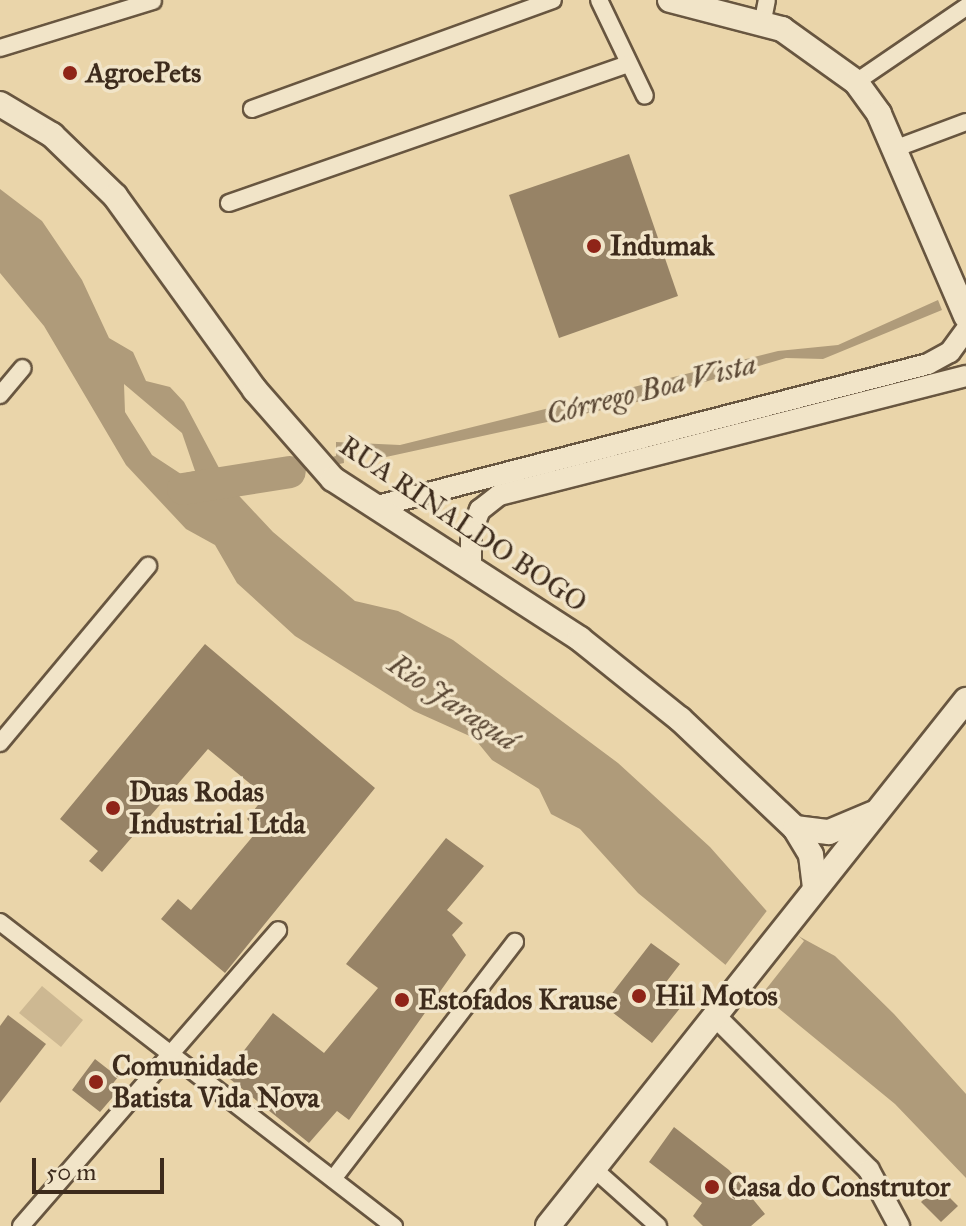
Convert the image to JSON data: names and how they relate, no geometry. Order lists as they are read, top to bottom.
{
  "streets": {
    "main road": ["RUA RINALDO BOGO"]
  },
  "water": ["Córrego Boa Vista", "Rio Jaraguá"],
  "places": [
    "AgroePets",
    "Indumak",
    "Duas Rodas Industrial Ltda",
    "Hil Motos",
    "Estofados Krause",
    "Comunidade Batista Vida Nova",
    "Casa do Construtor"
  ],
  "scale_bar": "50 m"
}
